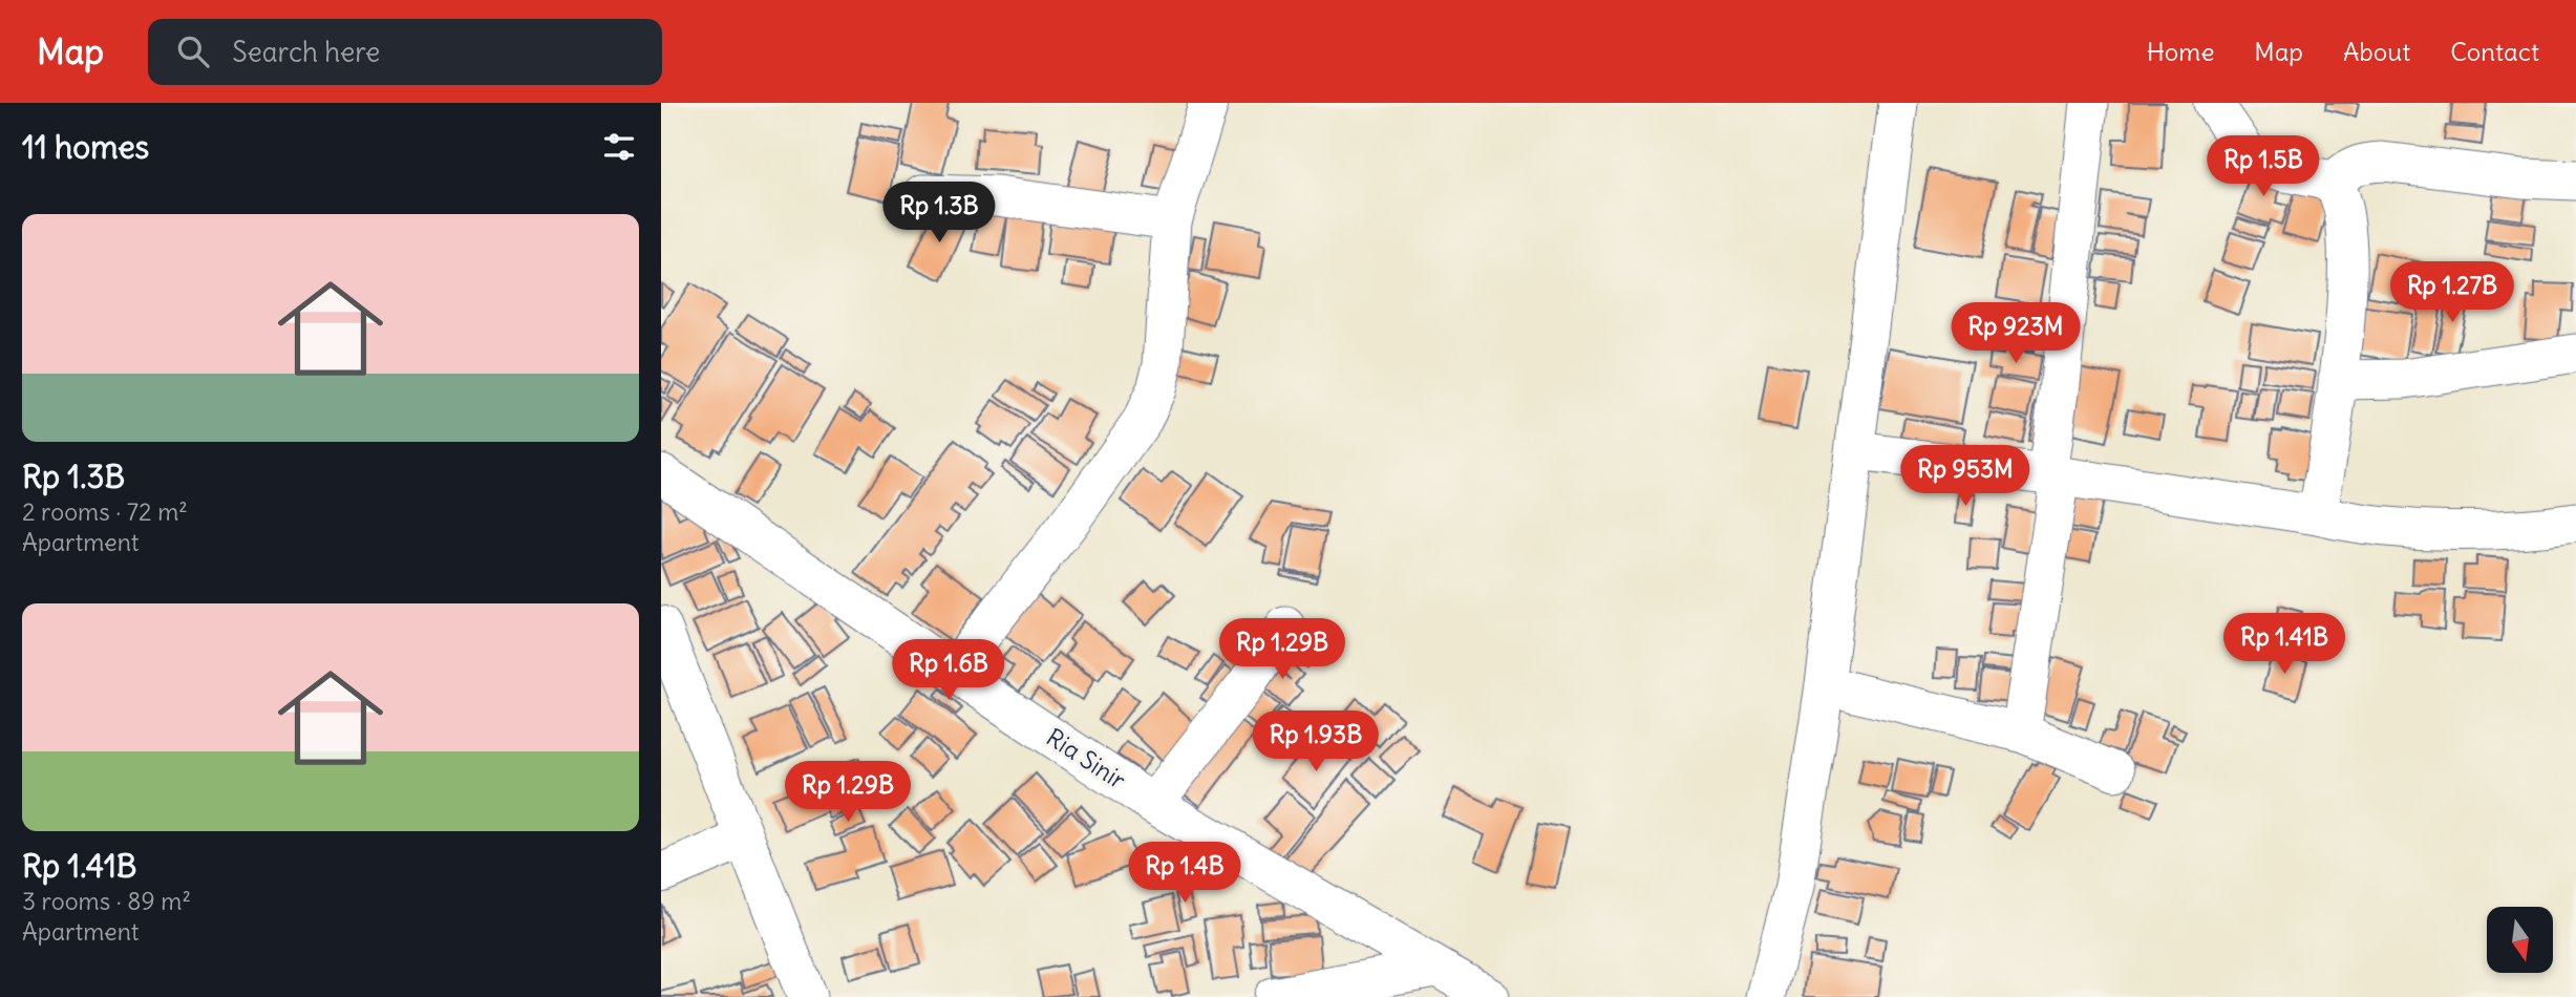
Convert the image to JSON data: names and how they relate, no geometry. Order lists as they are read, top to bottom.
{
  "streets": {
    "street": ["Ria Sinir"]
  },
  "north": "bottom",
  "page": {
    "header": "Map",
    "search": "Search here",
    "nav": [
      "Home",
      "Map",
      "About",
      "Contact"
    ],
    "heading": "11 homes",
    "price": [
      "Rp 1.5B",
      "Rp 1.3B",
      "Rp 1.27B",
      "Rp 923M",
      "Rp 953M",
      "Rp 1.41B",
      "Rp 1.29B",
      "Rp 1.6B",
      "Rp 1.93B",
      "Rp 1.29B",
      "Rp 1.4B"
    ],
    "list": [
      {
        "name": "Rp 1.3B",
        "note": "2 rooms · 72 m² · Apartment"
      },
      {
        "name": "Rp 1.41B",
        "note": "3 rooms · 89 m² · Apartment"
      }
    ]
  }
}
